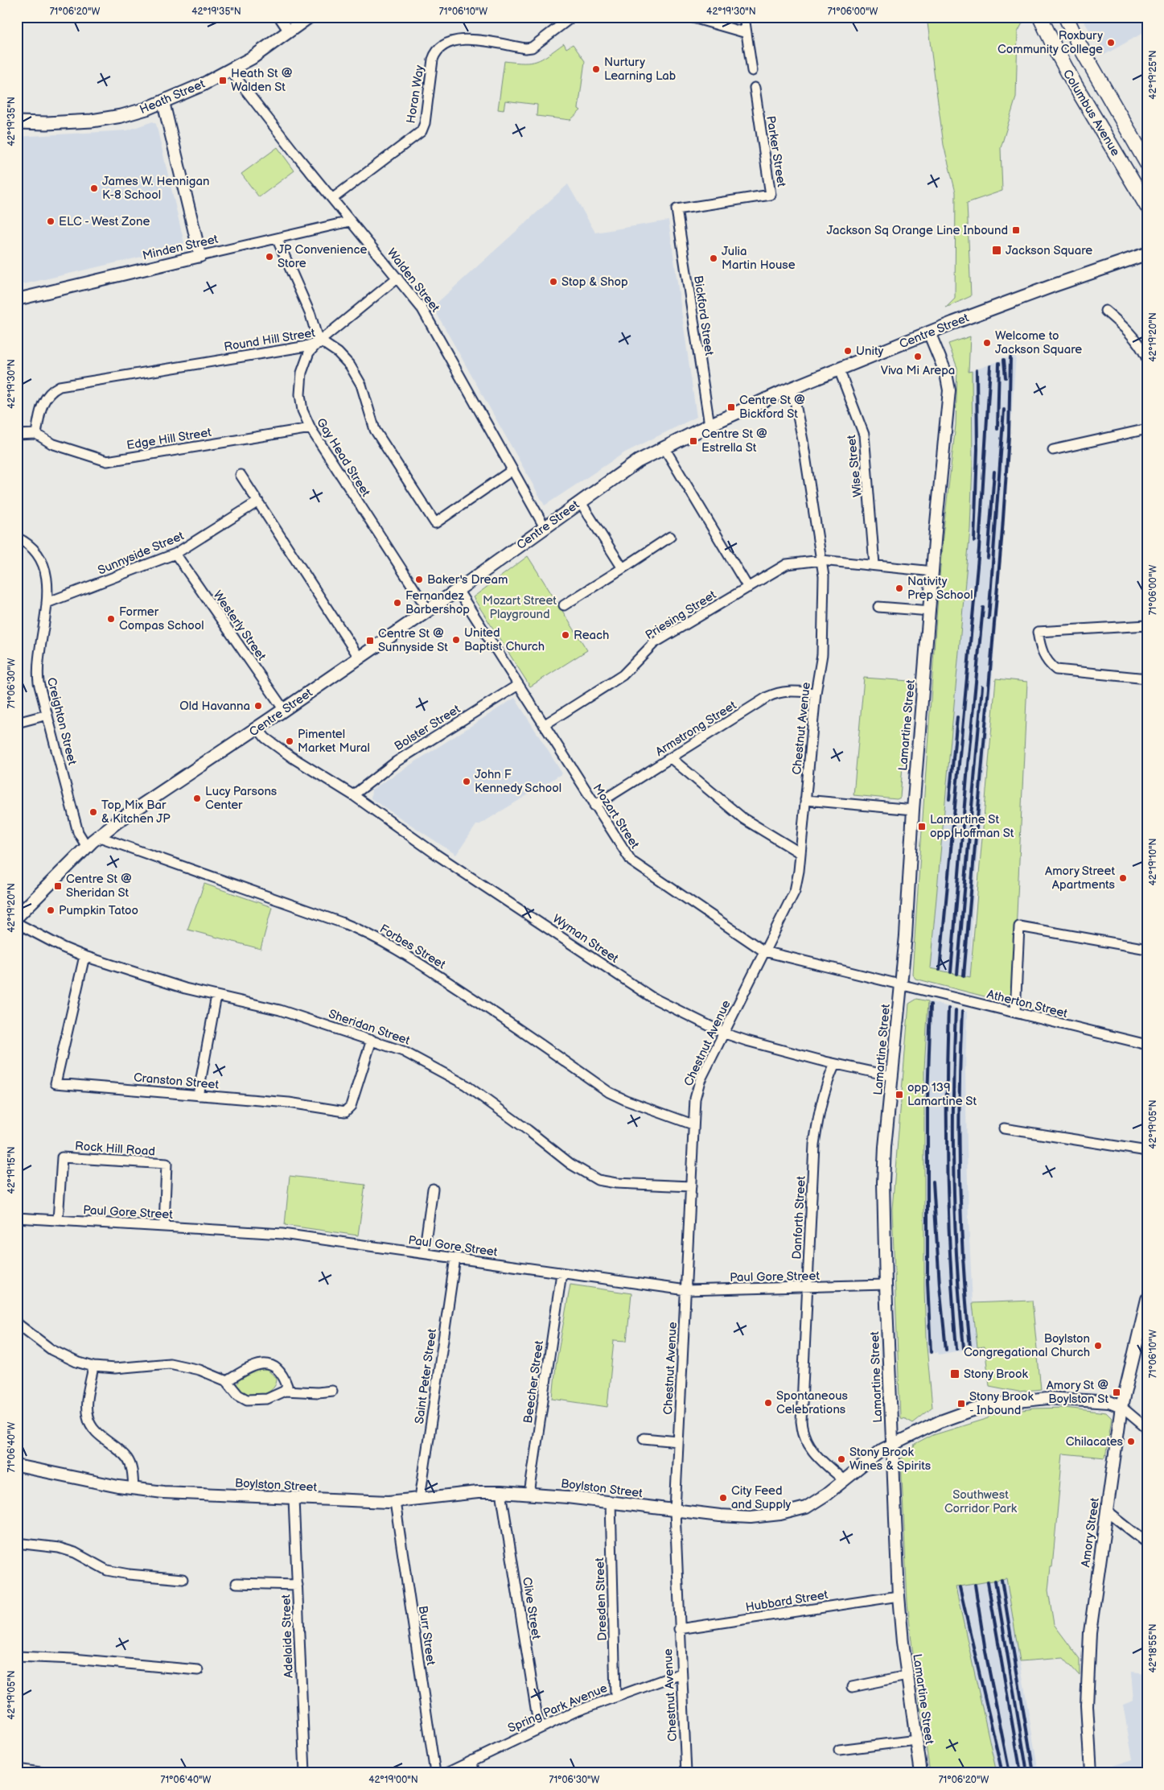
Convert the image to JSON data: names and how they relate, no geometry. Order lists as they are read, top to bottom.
{
  "streets": {
    "main road": ["Heath Street", "Columbus Avenue", "Centre Street"],
    "street": [
      "Horan Way",
      "Parker Street",
      "Minden Street",
      "Walden Street",
      "Bickford Street",
      "Round Hill Street",
      "Edge Hill Street",
      "Gay Head Street",
      "Wise Street",
      "Sunnyside Street",
      "Priesing Street",
      "Westerly Street",
      "Creighton Street",
      "Lamartine Street",
      "Bolster Street",
      "Armstrong Street",
      "Chestnut Avenue",
      "Mozart Street",
      "Wyman Street",
      "Forbes Street",
      "Atherton Street",
      "Sheridan Street",
      "Cranston Street",
      "Rock Hill Road",
      "Paul Gore Street",
      "Danforth Street",
      "Saint Peter Street",
      "Beecher Street",
      "Boylston Street",
      "Amory Street",
      "Dresden Street",
      "Hubbard Street",
      "Clive Street",
      "Burr Street",
      "Adelaide Street",
      "Spring Park Avenue"
    ]
  },
  "crossings": [
    ["Horan Way", "Walden Street"],
    ["Heath Street", "Walden Street"],
    ["Parker Street", "Bickford Street"],
    ["Minden Street", "Walden Street"],
    ["Walden Street", "Centre Street"],
    ["Walden Street", "Round Hill Street"],
    ["Bickford Street", "Centre Street"],
    ["Centre Street", "Gay Head Street"],
    ["Centre Street", "Wise Street"],
    ["Centre Street", "Westerly Street"],
    ["Centre Street", "Creighton Street"],
    ["Centre Street", "Lamartine Street"],
    ["Centre Street", "Chestnut Avenue"],
    ["Centre Street", "Mozart Street"],
    ["Centre Street", "Wyman Street"],
    ["Centre Street", "Forbes Street"],
    ["Round Hill Street", "Edge Hill Street"],
    ["Round Hill Street", "Gay Head Street"],
    ["Edge Hill Street", "Gay Head Street"],
    ["Wise Street", "Priesing Street"],
    ["Sunnyside Street", "Westerly Street"],
    ["Sunnyside Street", "Creighton Street"],
    ["Priesing Street", "Lamartine Street"],
    ["Priesing Street", "Chestnut Avenue"],
    ["Priesing Street", "Mozart Street"],
    ["Lamartine Street", "Mozart Street"],
    ["Lamartine Street", "Wyman Street"],
    ["Lamartine Street", "Atherton Street"],
    ["Lamartine Street", "Paul Gore Street"],
    ["Lamartine Street", "Boylston Street"],
    ["Lamartine Street", "Hubbard Street"],
    ["Bolster Street", "Mozart Street"],
    ["Bolster Street", "Wyman Street"],
    ["Armstrong Street", "Chestnut Avenue"],
    ["Armstrong Street", "Mozart Street"],
    ["Chestnut Avenue", "Mozart Street"],
    ["Chestnut Avenue", "Wyman Street"],
    ["Chestnut Avenue", "Forbes Street"],
    ["Chestnut Avenue", "Sheridan Street"],
    ["Chestnut Avenue", "Paul Gore Street"],
    ["Chestnut Avenue", "Boylston Street"],
    ["Chestnut Avenue", "Hubbard Street"],
    ["Chestnut Avenue", "Spring Park Avenue"],
    ["Mozart Street", "Atherton Street"],
    ["Wyman Street", "Danforth Street"],
    ["Sheridan Street", "Cranston Street"],
    ["Rock Hill Road", "Paul Gore Street"],
    ["Paul Gore Street", "Danforth Street"],
    ["Paul Gore Street", "Saint Peter Street"],
    ["Paul Gore Street", "Beecher Street"],
    ["Danforth Street", "Boylston Street"],
    ["Saint Peter Street", "Boylston Street"],
    ["Beecher Street", "Boylston Street"],
    ["Boylston Street", "Amory Street"],
    ["Boylston Street", "Dresden Street"],
    ["Boylston Street", "Clive Street"],
    ["Boylston Street", "Burr Street"],
    ["Boylston Street", "Adelaide Street"],
    ["Dresden Street", "Spring Park Avenue"],
    ["Clive Street", "Spring Park Avenue"]
  ],
  "parks": ["Mozart Street Playground", "Southwest Corridor Park"],
  "places": {
    "other": [
      "Roxbury Community College",
      "Nurtury Learning Lab",
      "James W. Hennigan K-8 School",
      "ELC - West Zone",
      "JP Convenience Store",
      "Julia Martin House",
      "Stop & Shop",
      "Welcome to Jackson Square",
      "Unity",
      "Viva Mi Arepa",
      "Baker's Dream",
      "Nativity Prep School",
      "Fernandez Barbershop",
      "Former Compas School",
      "Reach",
      "United Baptist Church",
      "Old Havanna",
      "Pimentel Market Mural",
      "John F Kennedy School",
      "Lucy Parsons Center",
      "Top Mix Bar & Kitchen JP",
      "Amory Street Apartments",
      "Pumpkin Tatoo",
      "Boylston Congregational Church",
      "Spontaneous Celebrations",
      "Chilacates",
      "Stony Brook Wines & Spirits",
      "City Feed and Supply"
    ],
    "transit": [
      "Heath St @ Walden St",
      "Jackson Sq Orange Line Inbound",
      "Jackson Square",
      "Centre St @ Bickford St",
      "Centre St @ Estrella St",
      "Centre St @ Sunnyside St",
      "Lamartine St opp Hoffman St",
      "Centre St @ Sheridan St",
      "opp 139 Lamartine St",
      "Stony Brook",
      "Amory St @ Boylston St",
      "Stony Brook - Inbound"
    ]
  },
  "coordinates": [
    "71°06'20\"W",
    "42°19'35\"N",
    "71°06'10\"W",
    "42°19'30\"N",
    "71°06'00\"W",
    "42°19'25\"N",
    "42°19'20\"N",
    "71°06'30\"W",
    "42°19'10\"N",
    "42°19'05\"N",
    "42°19'15\"N",
    "71°06'40\"W",
    "42°18'55\"N",
    "42°19'00\"N"
  ]
}
